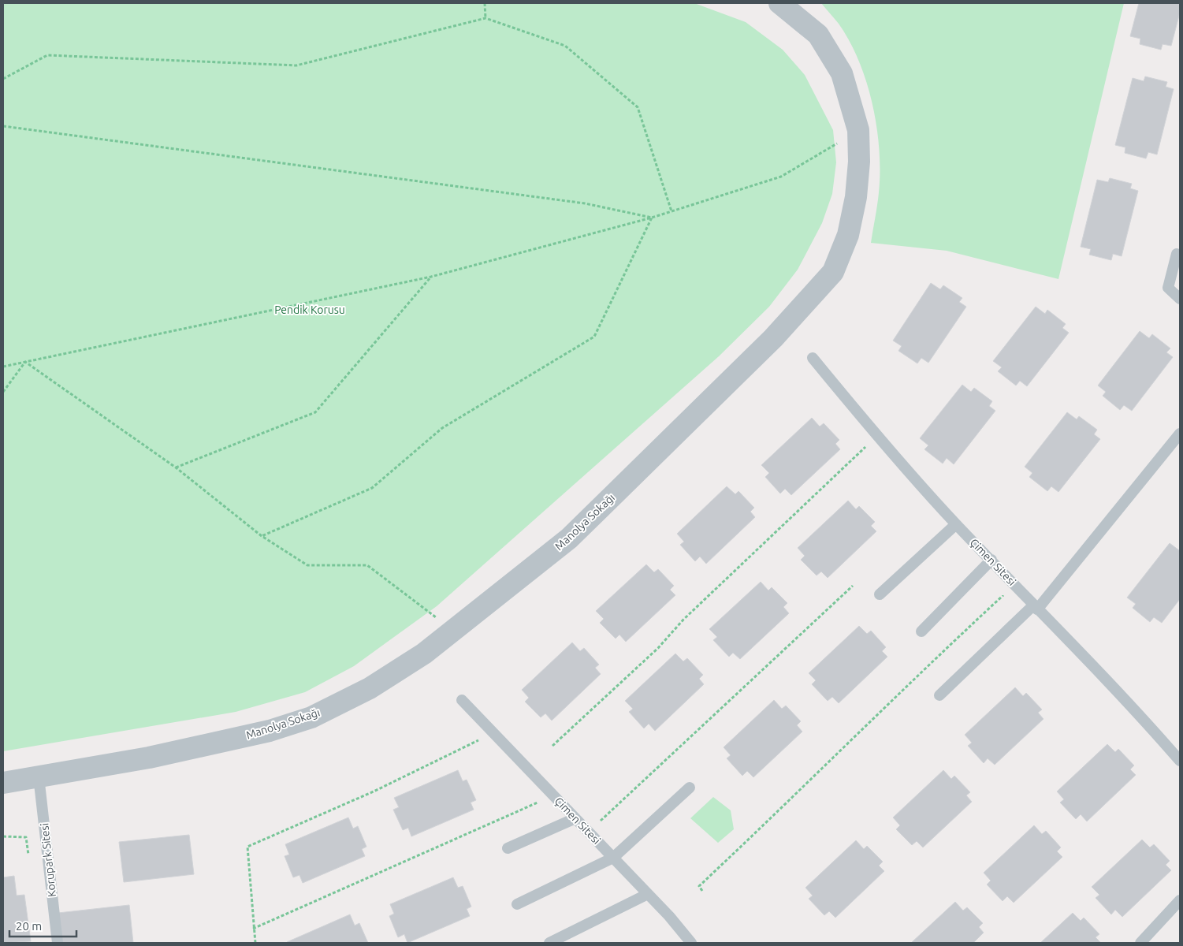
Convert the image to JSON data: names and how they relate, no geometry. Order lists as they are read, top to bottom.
{
  "streets": {
    "street": ["Manolya Sokağı"],
    "lane": ["Çimen Sitesi", "Korupark Sitesi"]
  },
  "crossings": [
    ["Manolya Sokağı", "Korupark Sitesi"]
  ],
  "parks": ["Pendik Korusu"],
  "scale_bar": "20 m"
}
